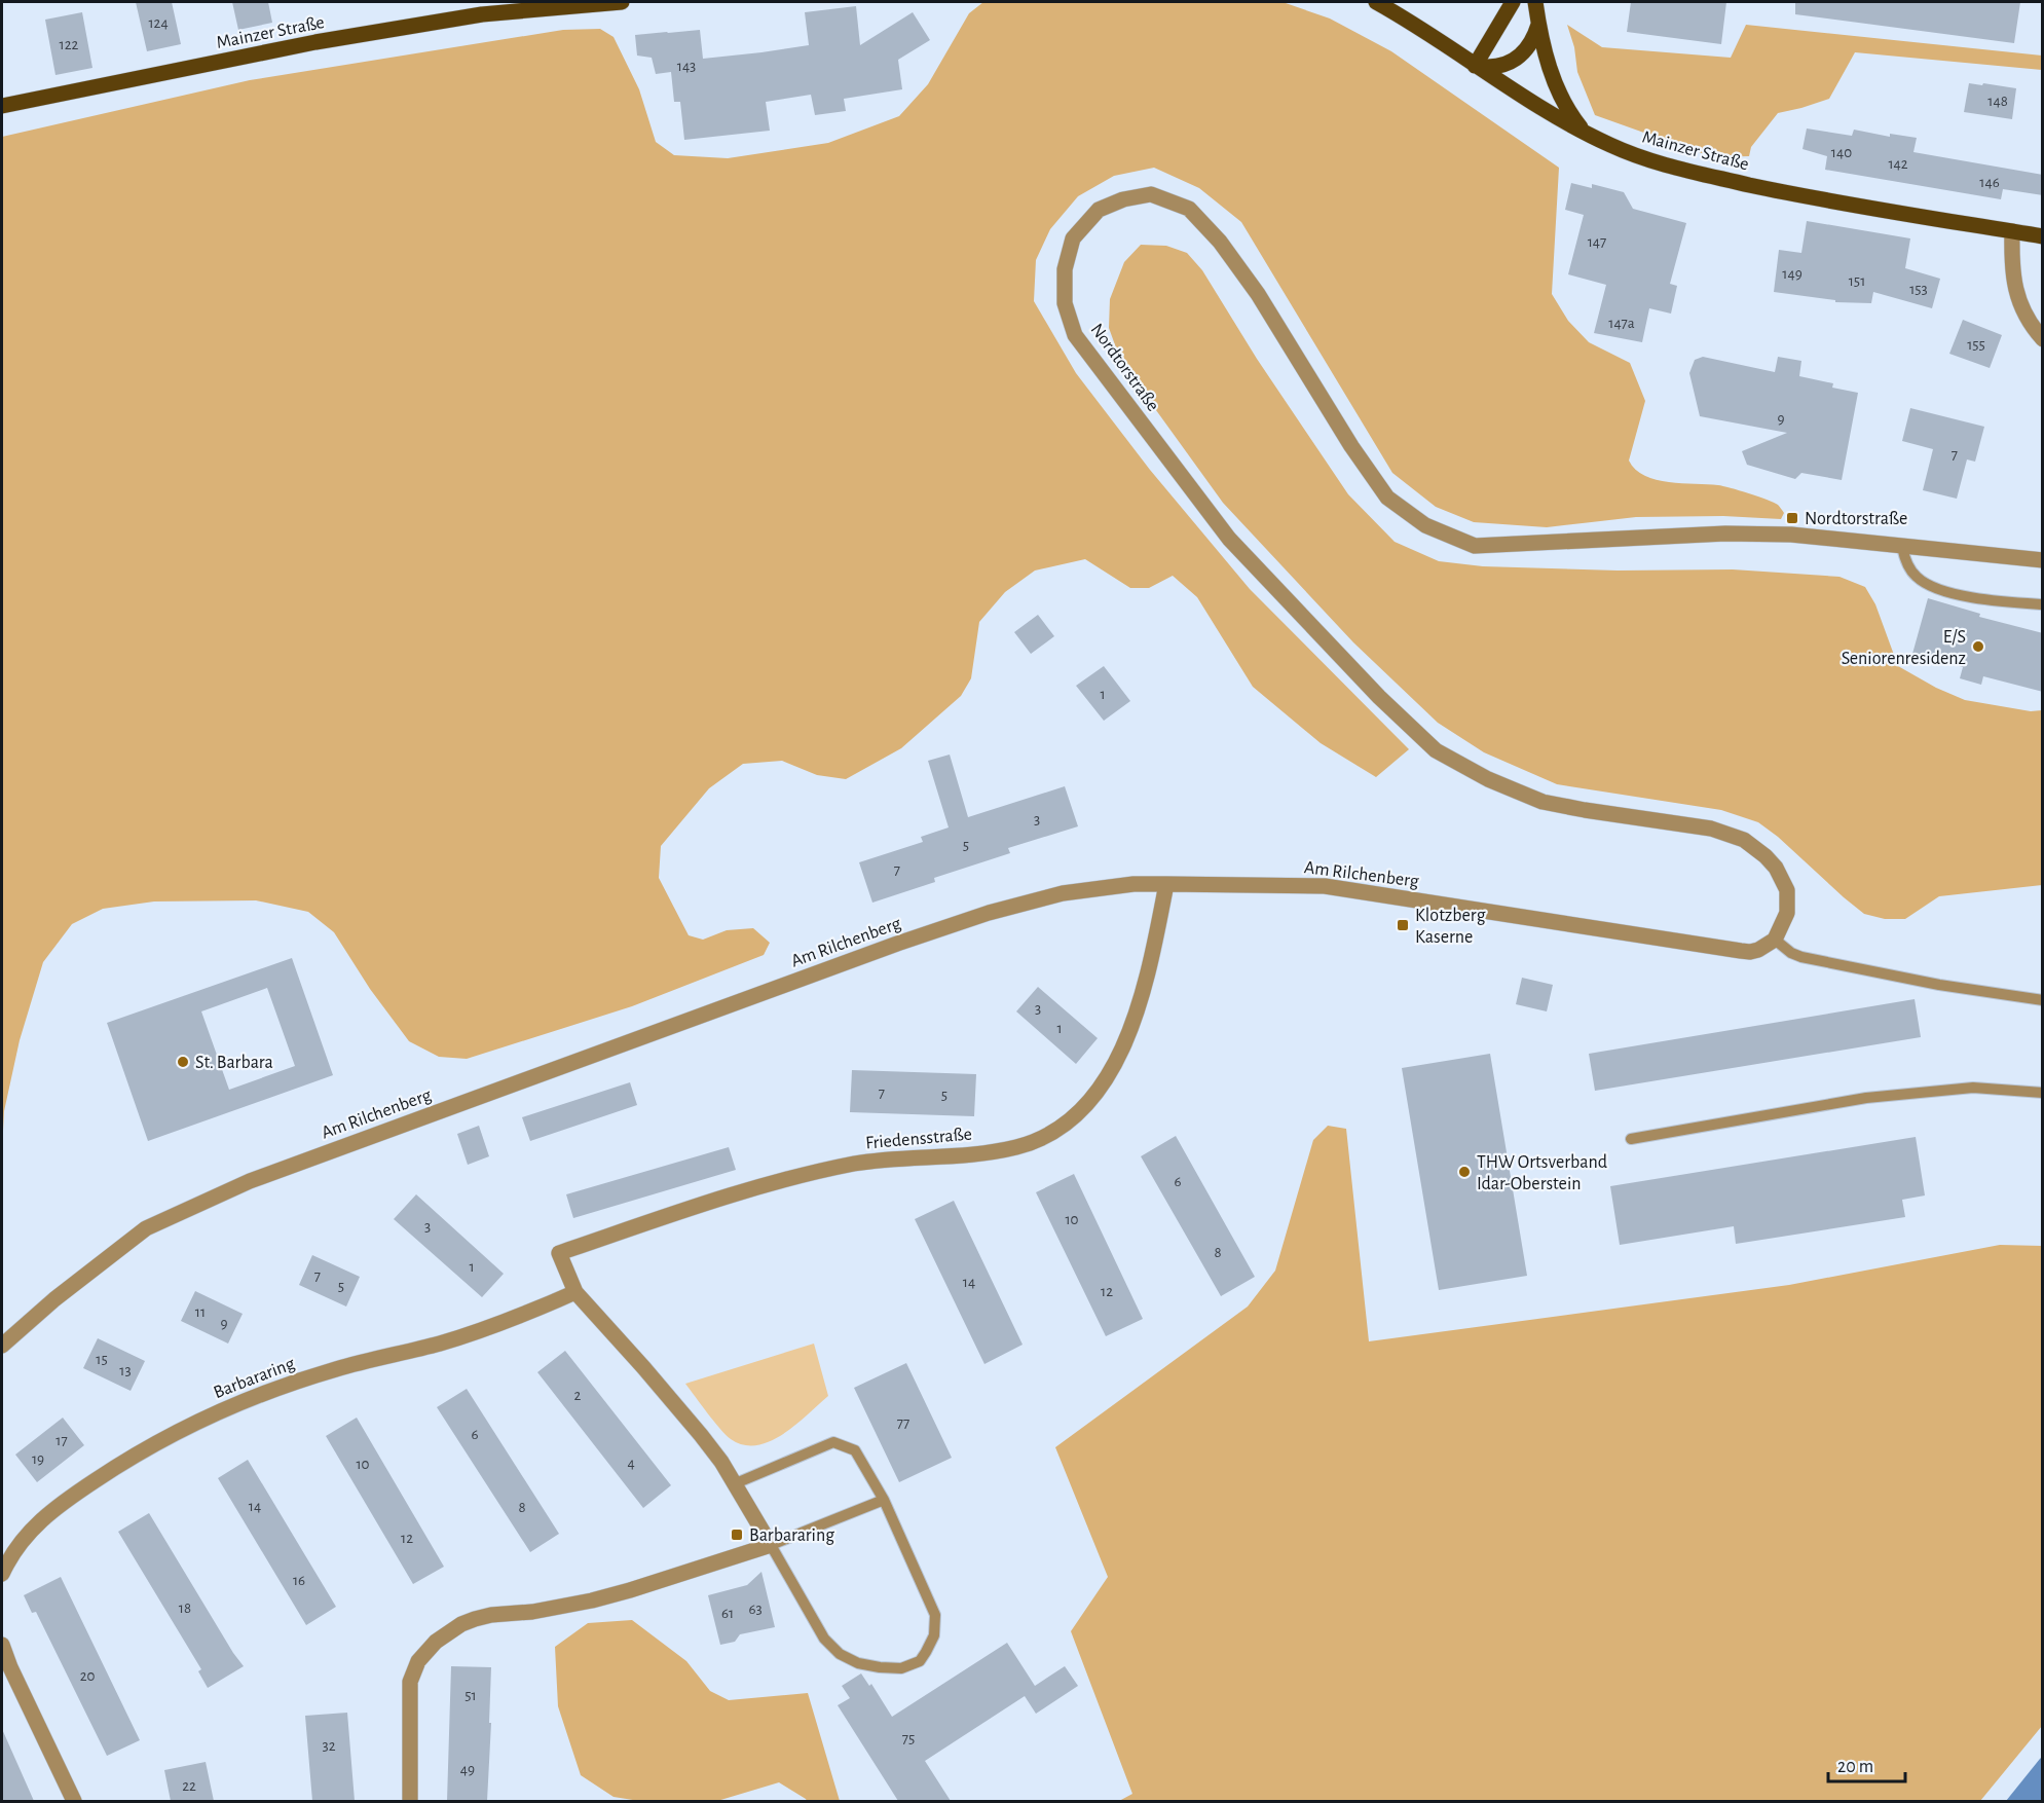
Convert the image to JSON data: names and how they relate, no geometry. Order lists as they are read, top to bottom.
{
  "streets": {
    "main road": ["Mainzer Straße"],
    "street": [
      "Nordtorstraße",
      "Am Rilchenberg",
      "Friedensstraße",
      "Barbararing"
    ]
  },
  "crossings": [
    ["Nordtorstraße", "Am Rilchenberg"],
    ["Am Rilchenberg", "Friedensstraße"],
    ["Friedensstraße", "Barbararing"]
  ],
  "places": {
    "transit": ["Nordtorstraße", "Klotzberg Kaserne", "Barbararing"],
    "other": ["E/S Seniorenresidenz", "St. Barbara", "THW Ortsverband Idar-Oberstein"]
  },
  "house_numbers": [
    "124",
    "122",
    "143",
    "148",
    "140",
    "142",
    "146",
    "147",
    "149",
    "151",
    "153",
    "147a",
    "155",
    "9",
    "7",
    "1",
    "3",
    "5",
    "7",
    "3",
    "1",
    "7",
    "5",
    "6",
    "10",
    "3",
    "8",
    "1",
    "7",
    "14",
    "5",
    "12",
    "11",
    "9",
    "15",
    "13",
    "2",
    "77",
    "6",
    "17",
    "19",
    "4",
    "10",
    "14",
    "8",
    "12",
    "16",
    "18",
    "63",
    "61",
    "20",
    "51",
    "75",
    "32",
    "49",
    "22"
  ],
  "scale_bar": "20 m"
}
